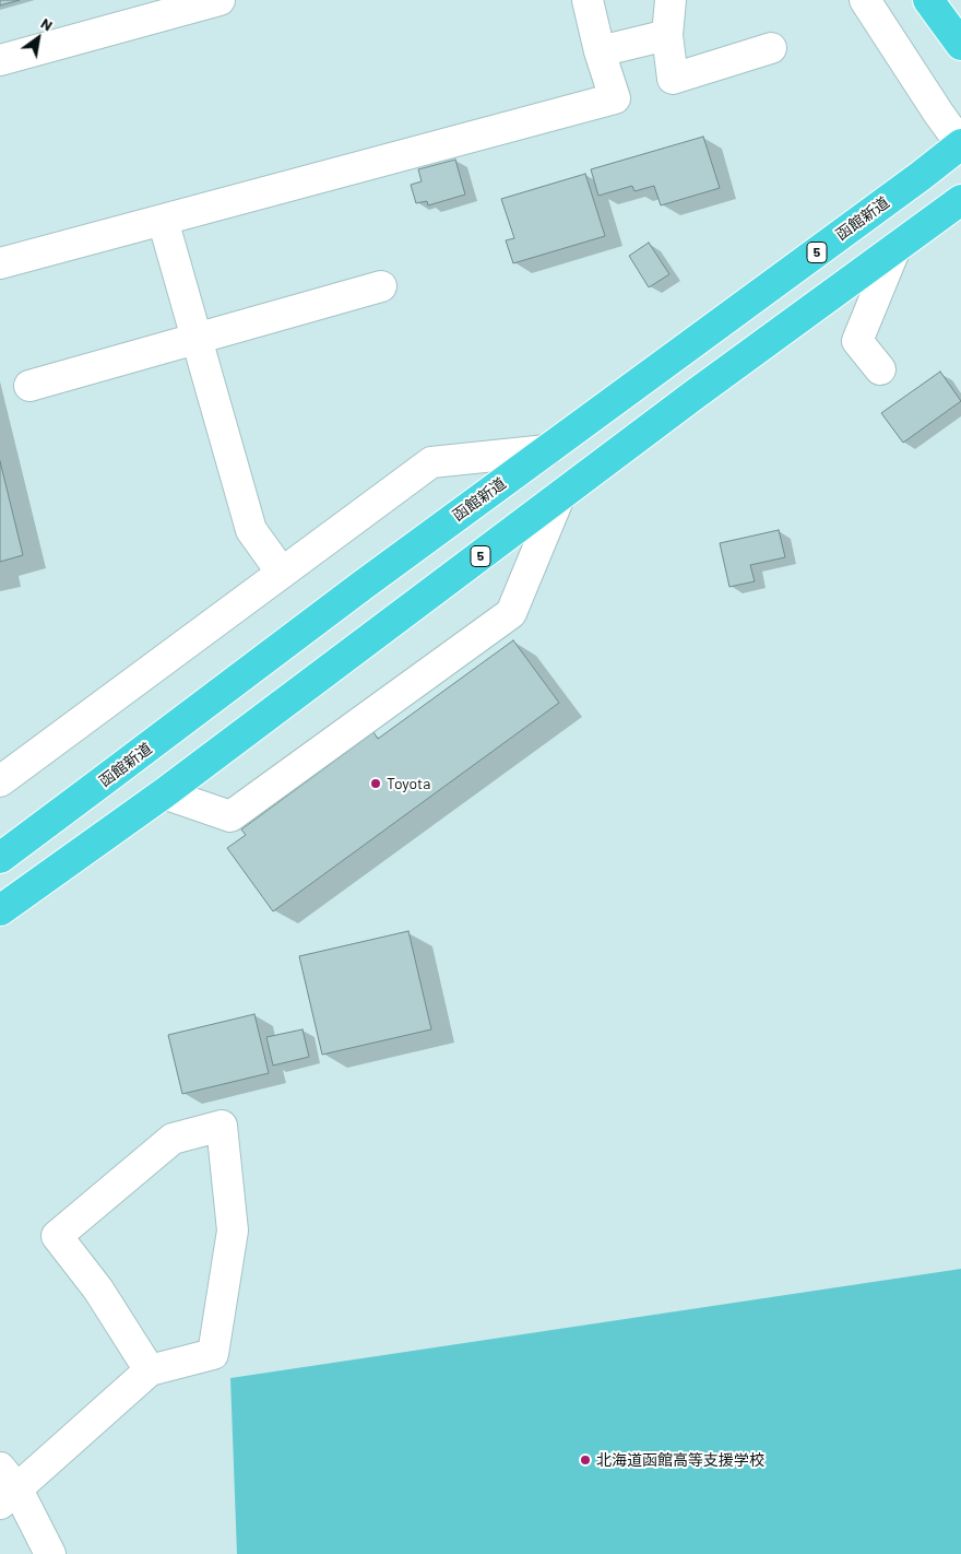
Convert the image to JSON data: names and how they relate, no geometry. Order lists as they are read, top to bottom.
{
  "streets": {
    "highway": ["函館新道", "5"]
  },
  "places": ["Toyota", "北海道函館高等支援学校"],
  "north": "top right"
}
